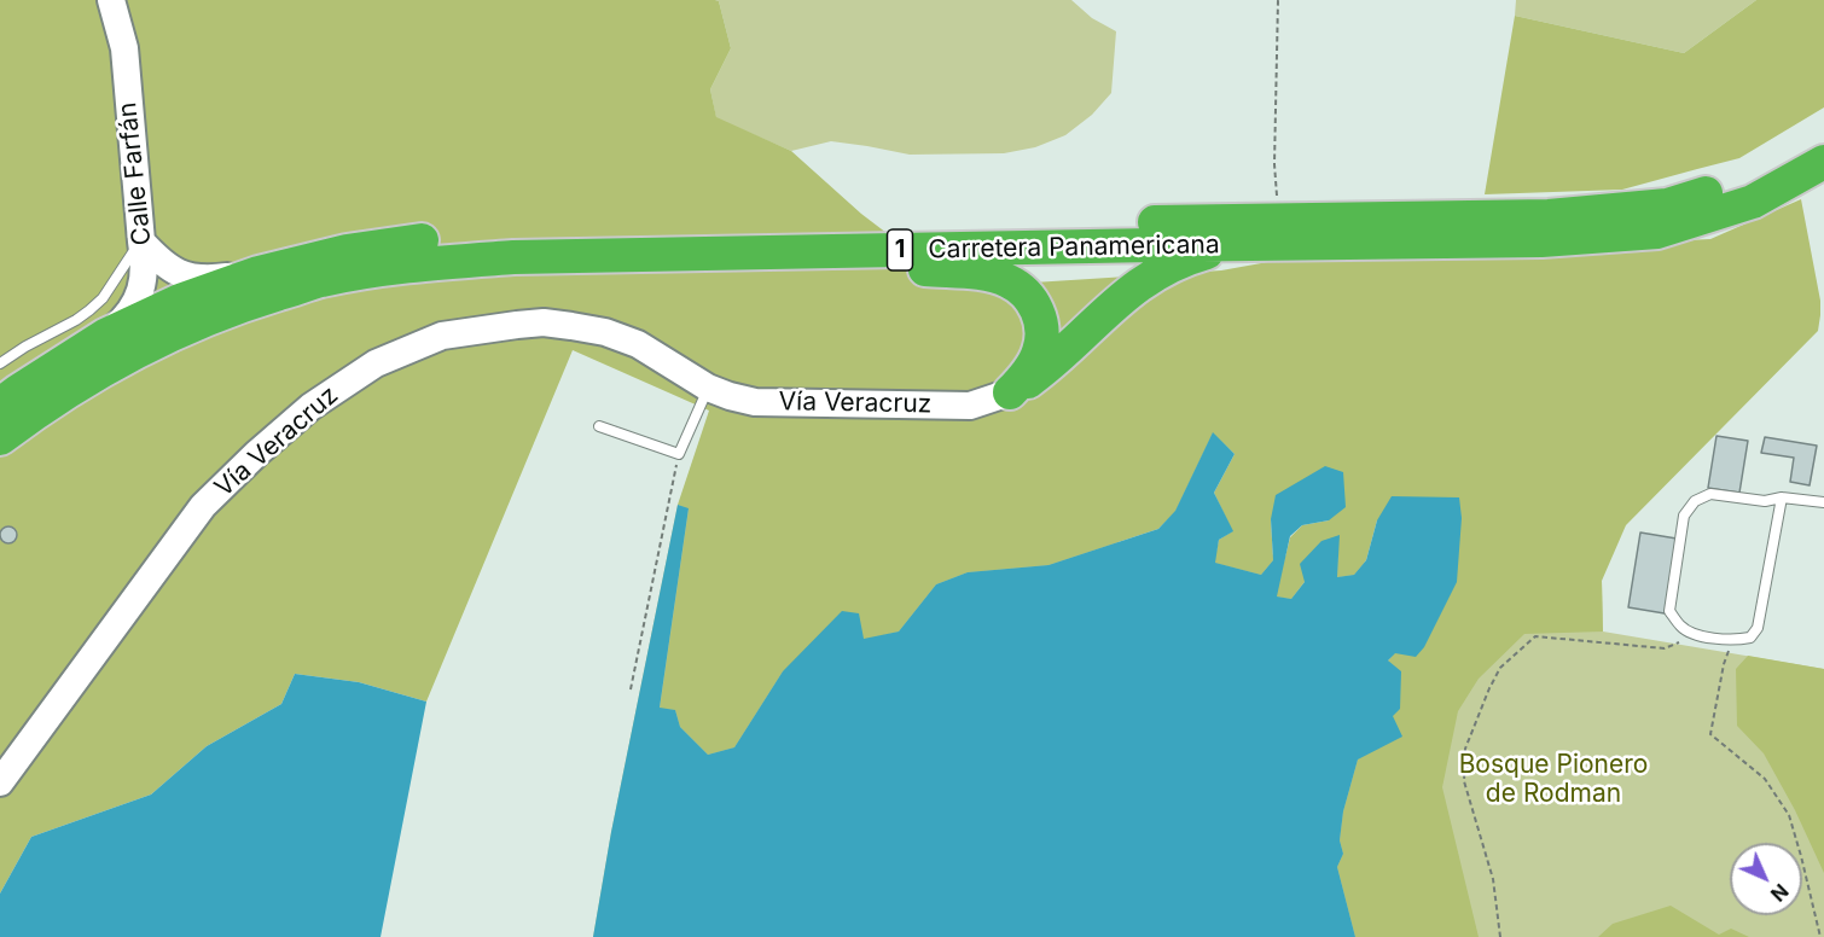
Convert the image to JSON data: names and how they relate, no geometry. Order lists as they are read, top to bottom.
{
  "streets": {
    "highway": ["Carretera Panamericana", "1"],
    "street": ["Calle Farfán", "Vía Veracruz"]
  },
  "crossings": [
    ["Calle Farfán", "Carretera Panamericana"]
  ],
  "parks": ["Bosque Pionero de Rodman"],
  "north": "bottom right"
}
